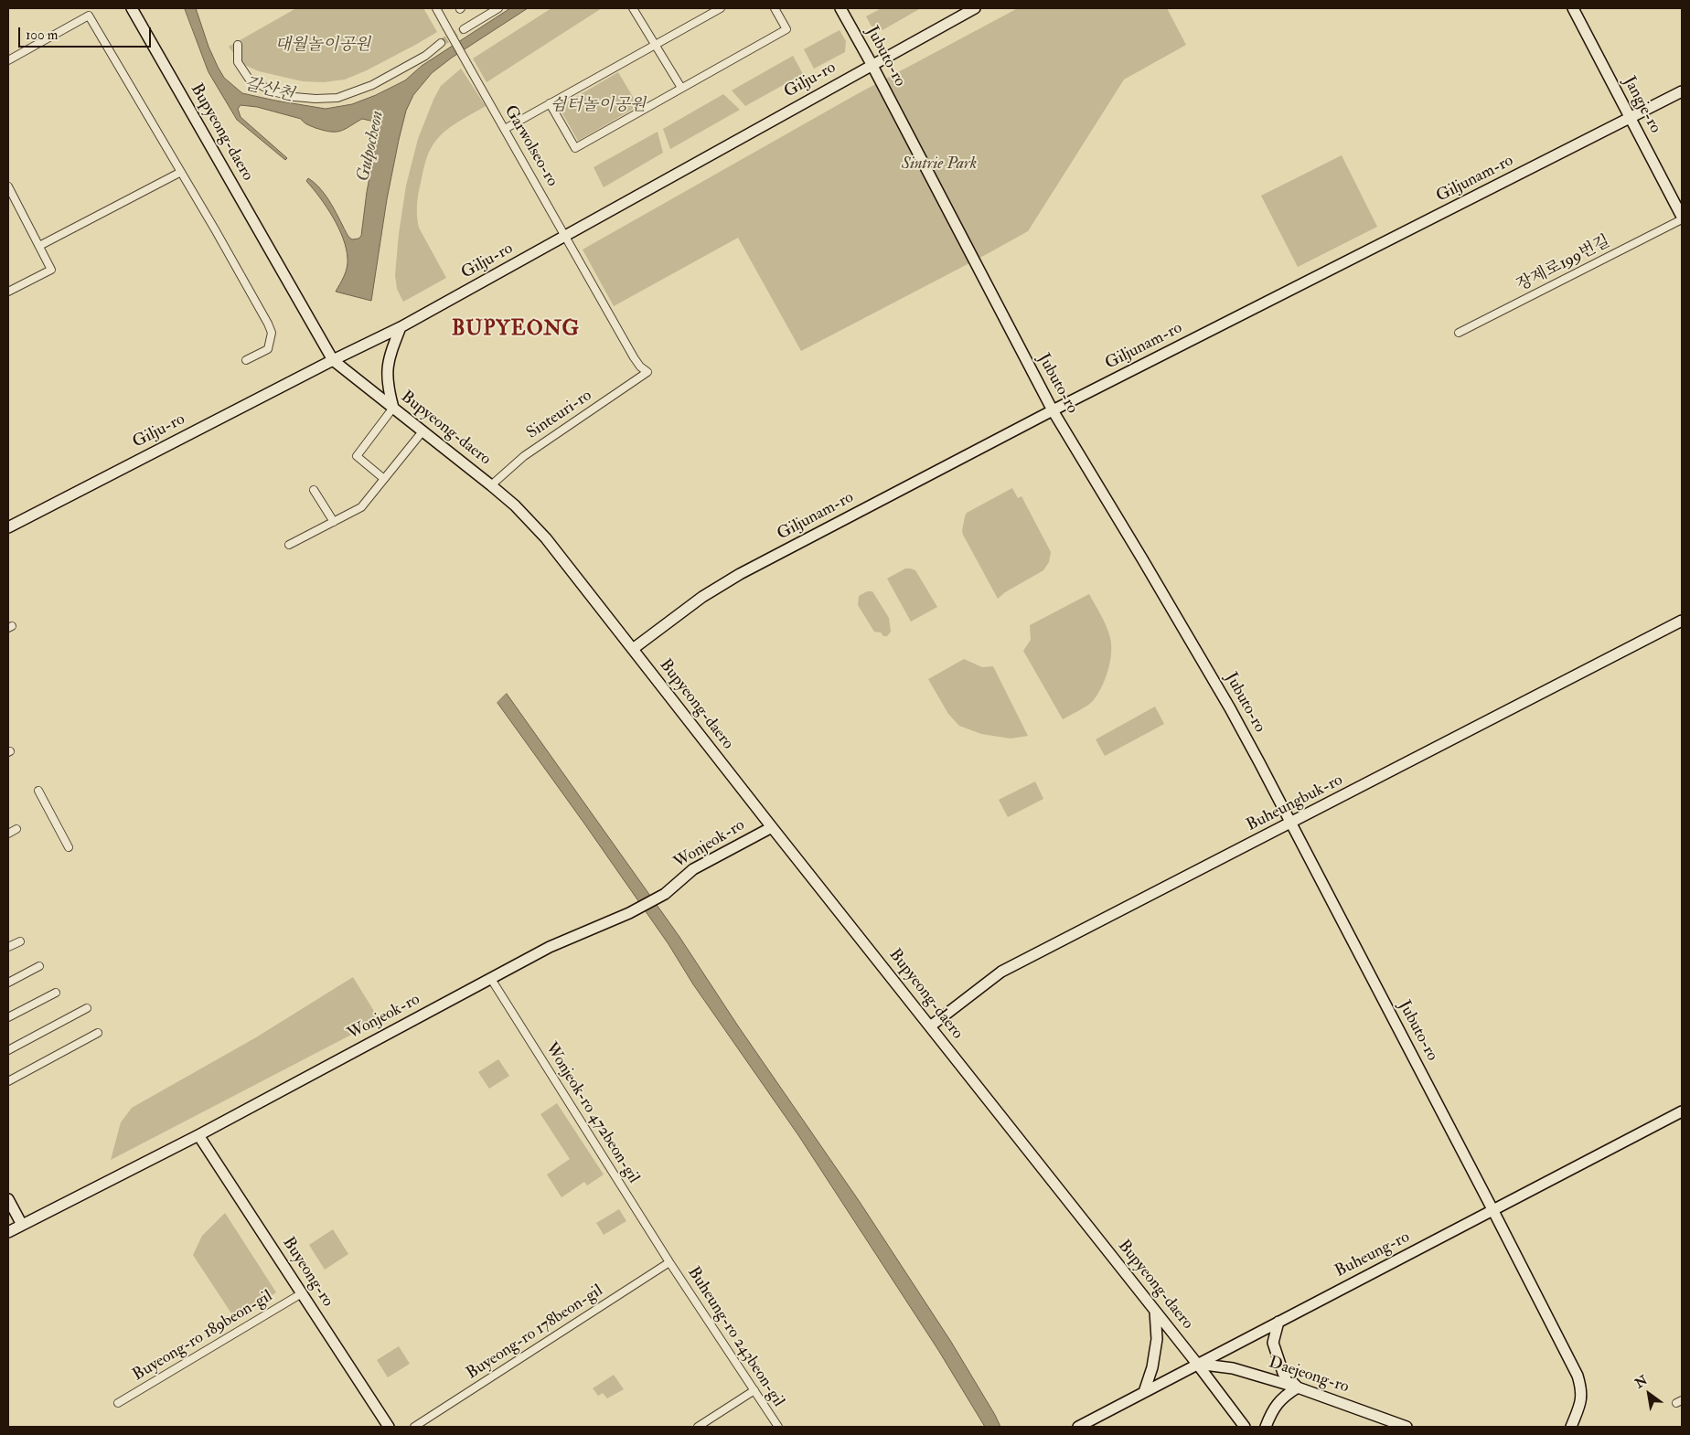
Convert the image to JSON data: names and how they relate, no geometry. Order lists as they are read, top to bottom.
{
  "streets": {
    "main road": [
      "Jubuto-ro",
      "Gilju-ro",
      "Jangje-ro",
      "Bupyeong-daero",
      "Giljunam-ro",
      "Buheungbuk-ro",
      "Wonjeok-ro",
      "Buheung-ro",
      "Buyeong-ro",
      "Daejeong-ro"
    ],
    "street": [
      "Garwolseo-ro",
      "장제로199번길",
      "Sinteuri-ro",
      "Wonjeok-ro 472beon-gil",
      "Buyeong-ro 178beon-gil",
      "Buyeong-ro 189beon-gil",
      "Buheung-ro 243beon-gil"
    ]
  },
  "crossings": [
    ["Jubuto-ro", "Gilju-ro"],
    ["Jubuto-ro", "Giljunam-ro"],
    ["Jubuto-ro", "Buheungbuk-ro"],
    ["Jubuto-ro", "Buheung-ro"],
    ["Gilju-ro", "Bupyeong-daero"],
    ["Gilju-ro", "Garwolseo-ro"],
    ["Jangje-ro", "Giljunam-ro"],
    ["Jangje-ro", "장제로199번길"],
    ["Bupyeong-daero", "Giljunam-ro"],
    ["Bupyeong-daero", "Sinteuri-ro"],
    ["Bupyeong-daero", "Buheungbuk-ro"],
    ["Bupyeong-daero", "Wonjeok-ro"],
    ["Bupyeong-daero", "Buheung-ro"],
    ["Bupyeong-daero", "Daejeong-ro"],
    ["Garwolseo-ro", "Sinteuri-ro"],
    ["Wonjeok-ro", "Wonjeok-ro 472beon-gil"],
    ["Wonjeok-ro", "Buyeong-ro"],
    ["Wonjeok-ro 472beon-gil", "Buyeong-ro 178beon-gil"],
    ["Wonjeok-ro 472beon-gil", "Buheung-ro 243beon-gil"],
    ["Buheung-ro", "Daejeong-ro"],
    ["Buyeong-ro", "Buyeong-ro 189beon-gil"],
    ["Buyeong-ro 178beon-gil", "Buheung-ro 243beon-gil"]
  ],
  "districts": ["BUPYEONG"],
  "water": ["갈산천", "Gulpocheon"],
  "parks": ["대월놀이공원", "쉼터놀이공원", "Sintrie Park"],
  "scale_bar": "100 m",
  "north": "top left"
}
